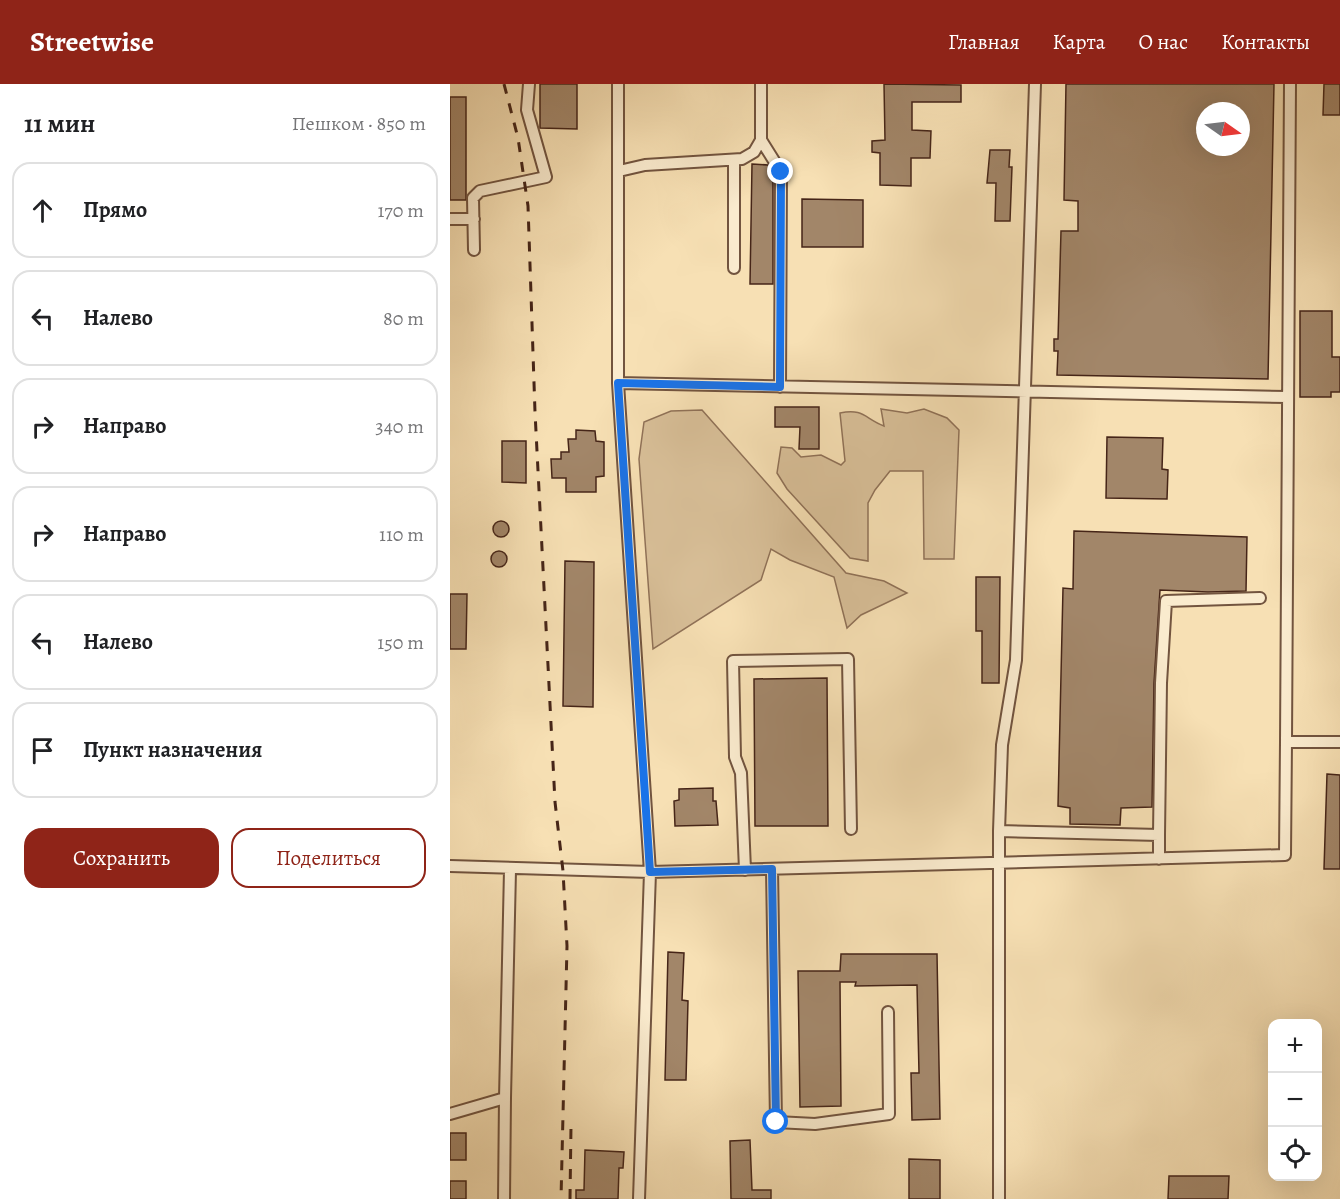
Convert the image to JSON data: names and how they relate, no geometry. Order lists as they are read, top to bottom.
{
  "north": "right",
  "page": {
    "header": "Streetwise",
    "nav": [
      "Главная",
      "Карта",
      "О нас",
      "Контакты"
    ],
    "heading": ["11 мин", "Пешком · 850 m"],
    "list": [
      ["Прямо", "170 m"],
      ["Налево", "80 m"],
      ["Направо", "340 m"],
      ["Направо", "110 m"],
      ["Налево", "150 m"],
      "Пункт назначения"
    ],
    "buttons": ["Сохранить", "Поделиться"],
    "map_buttons": ["+", "−"]
  }
}
